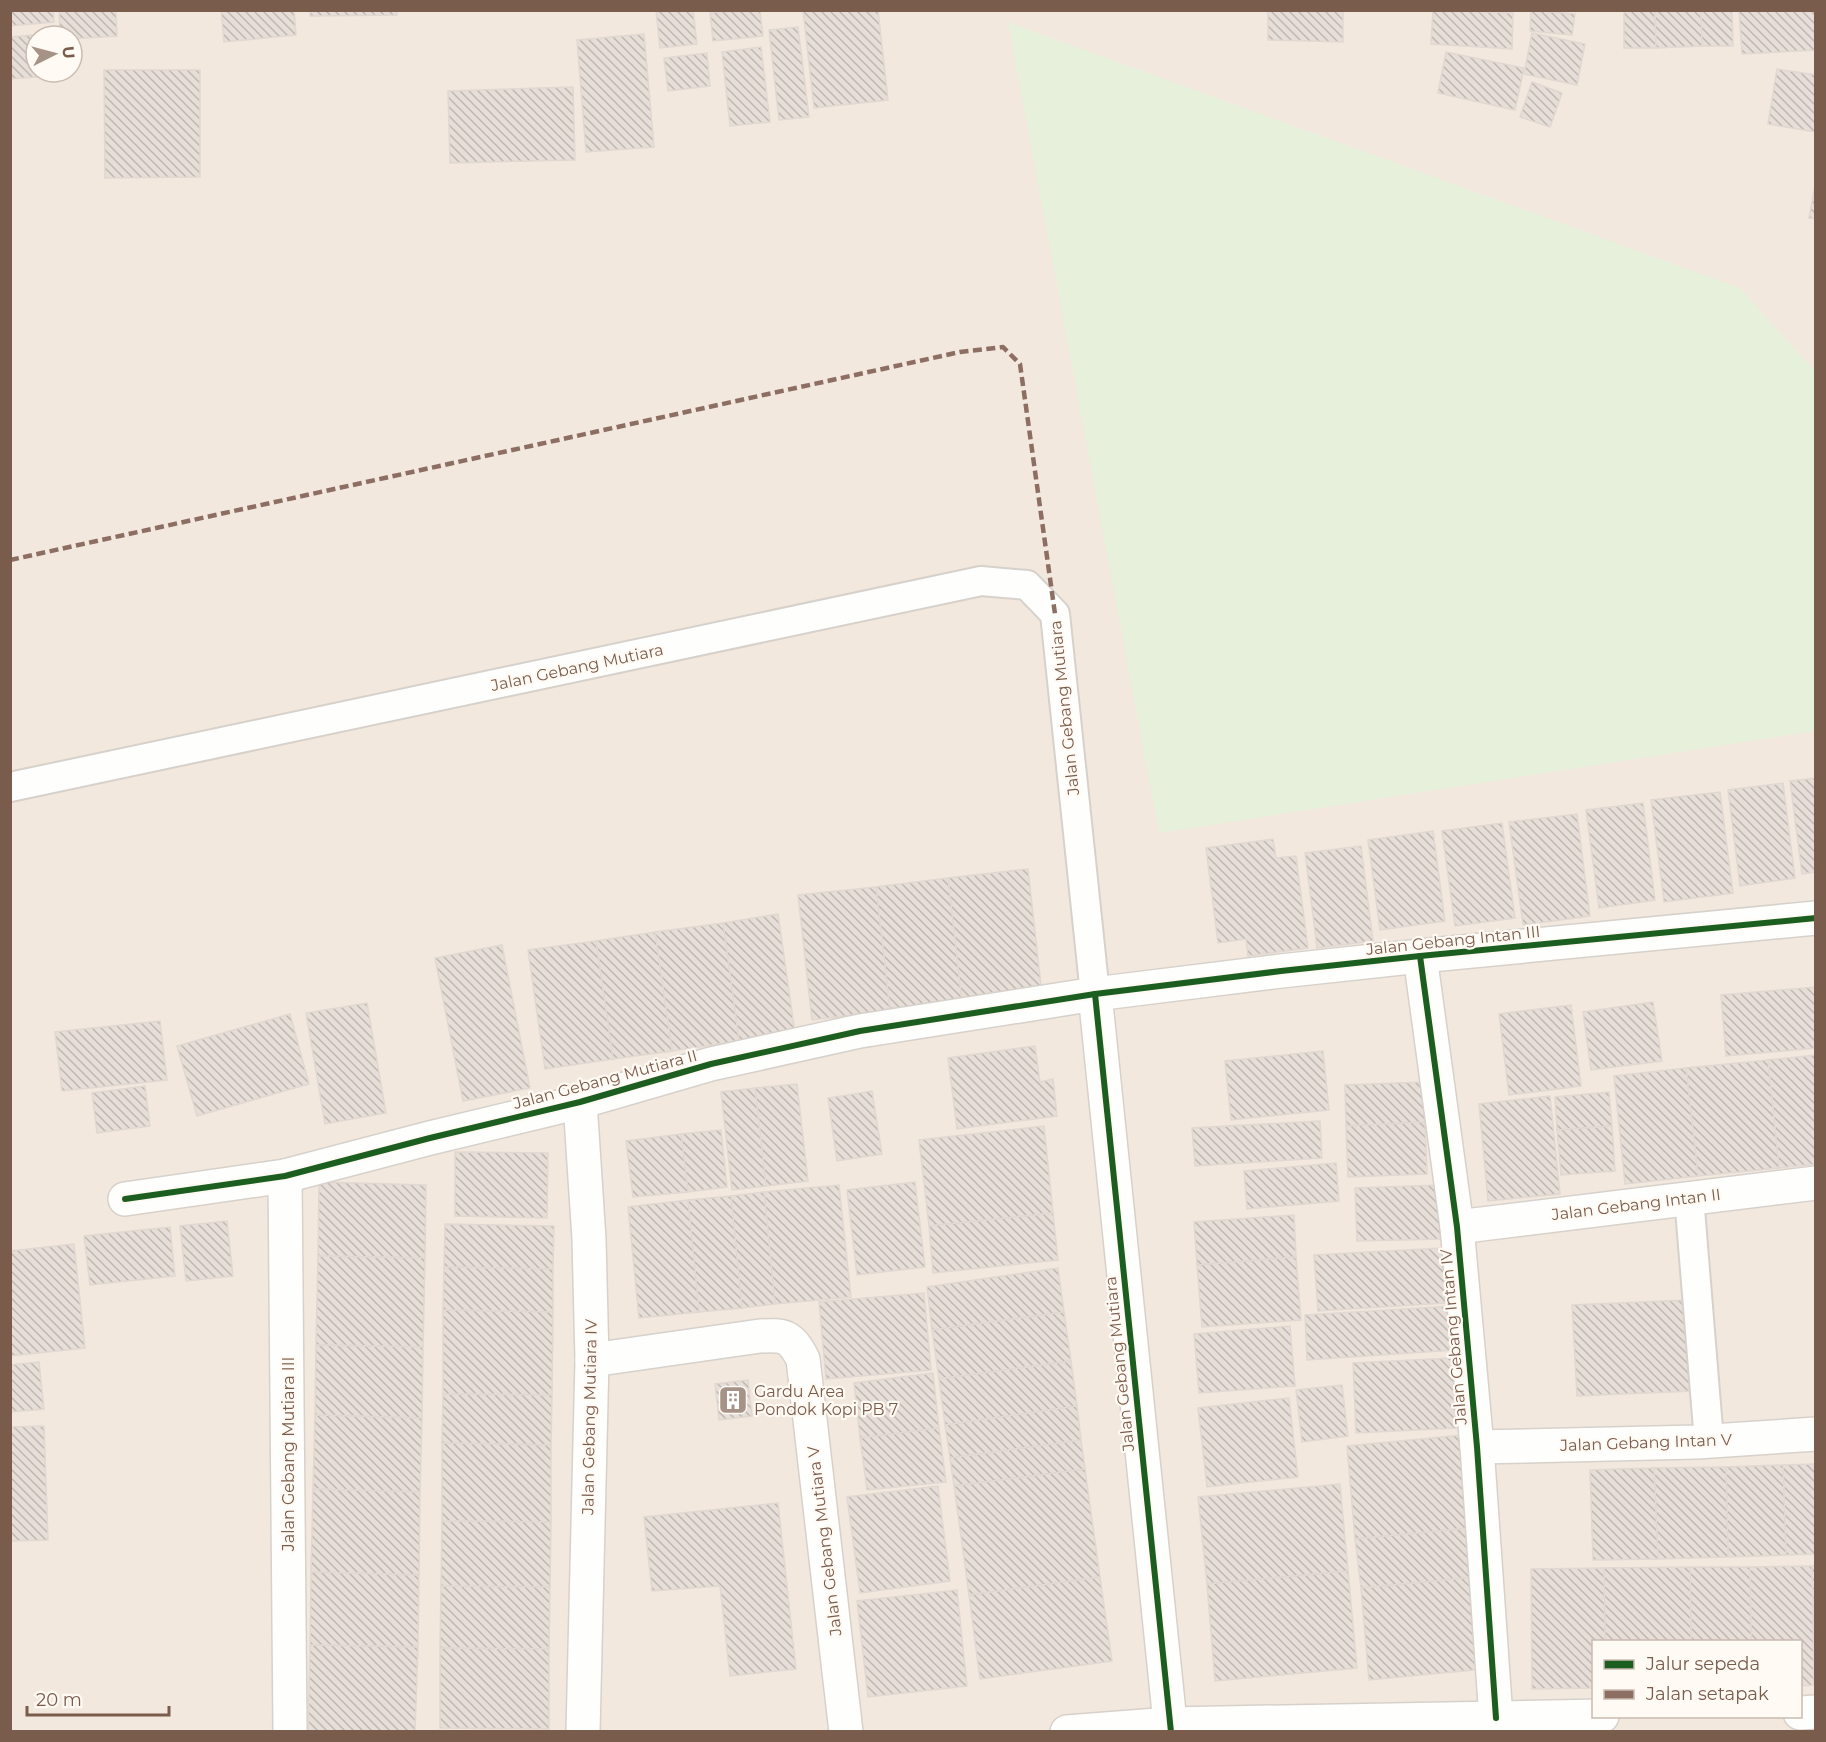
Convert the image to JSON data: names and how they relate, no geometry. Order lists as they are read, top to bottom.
{
  "streets": {
    "street": [
      "Jalan Gebang Mutiara",
      "Jalan Gebang Intan III",
      "Jalan Gebang Mutiara II",
      "Jalan Gebang Intan II",
      "Jalan Gebang Intan IV",
      "Jalan Gebang Mutiara IV",
      "Jalan Gebang Intan V",
      "Jalan Gebang Mutiara III",
      "Jalan Gebang Mutiara V"
    ]
  },
  "crossings": [
    ["Jalan Gebang Mutiara", "Jalan Gebang Intan III"],
    ["Jalan Gebang Mutiara", "Jalan Gebang Mutiara II"],
    ["Jalan Gebang Intan III", "Jalan Gebang Mutiara II"],
    ["Jalan Gebang Intan III", "Jalan Gebang Intan IV"],
    ["Jalan Gebang Mutiara II", "Jalan Gebang Mutiara IV"],
    ["Jalan Gebang Mutiara II", "Jalan Gebang Mutiara III"],
    ["Jalan Gebang Intan II", "Jalan Gebang Intan IV"],
    ["Jalan Gebang Intan IV", "Jalan Gebang Intan V"],
    ["Jalan Gebang Mutiara IV", "Jalan Gebang Mutiara V"]
  ],
  "places": {
    "building": ["Gardu Area Pondok Kopi PB 7"]
  },
  "legend": ["Jalur sepeda", "Jalan setapak"],
  "scale_bar": "20 m",
  "north": "right"
}
